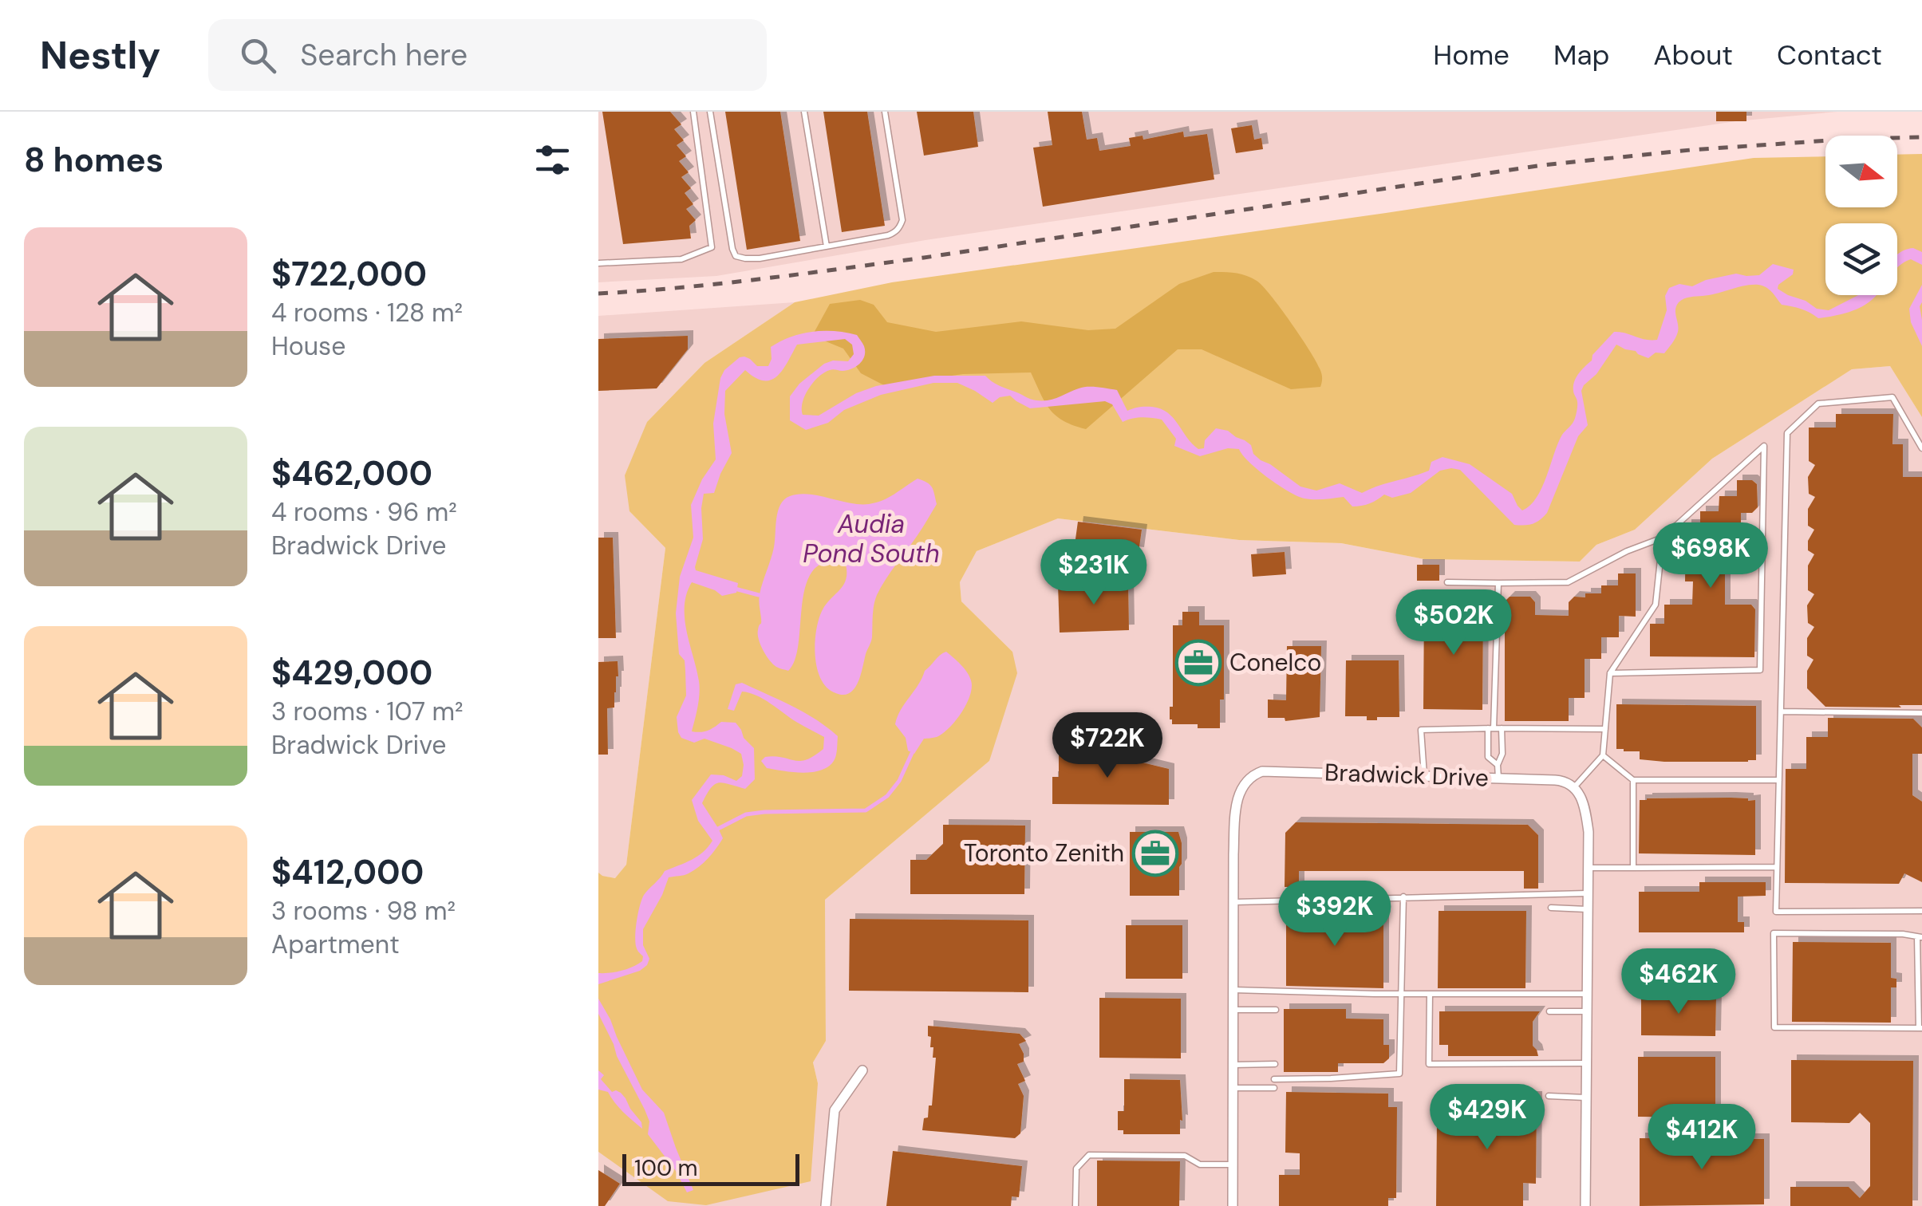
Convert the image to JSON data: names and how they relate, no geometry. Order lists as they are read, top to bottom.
{
  "streets": {
    "street": ["Bradwick Drive"]
  },
  "water": ["Audia Pond South"],
  "places": {
    "office": ["Conelco", "Toronto Zenith"]
  },
  "scale_bar": "100 m",
  "north": "right",
  "page": {
    "header": "Nestly",
    "search": "Search here",
    "nav": [
      "Home",
      "Map",
      "About",
      "Contact"
    ],
    "heading": "8 homes",
    "list": [
      {
        "name": "$722,000",
        "note": "4 rooms · 128 m² · House"
      },
      {
        "name": "$462,000",
        "note": "4 rooms · 96 m² · Bradwick Drive"
      },
      {
        "name": "$429,000",
        "note": "3 rooms · 107 m² · Bradwick Drive"
      },
      {
        "name": "$412,000",
        "note": "3 rooms · 98 m² · Apartment"
      }
    ],
    "price": [
      "$698K",
      "$231K",
      "$502K",
      "$722K",
      "$392K",
      "$462K",
      "$429K",
      "$412K"
    ],
    "scale": "100 m"
  }
}
